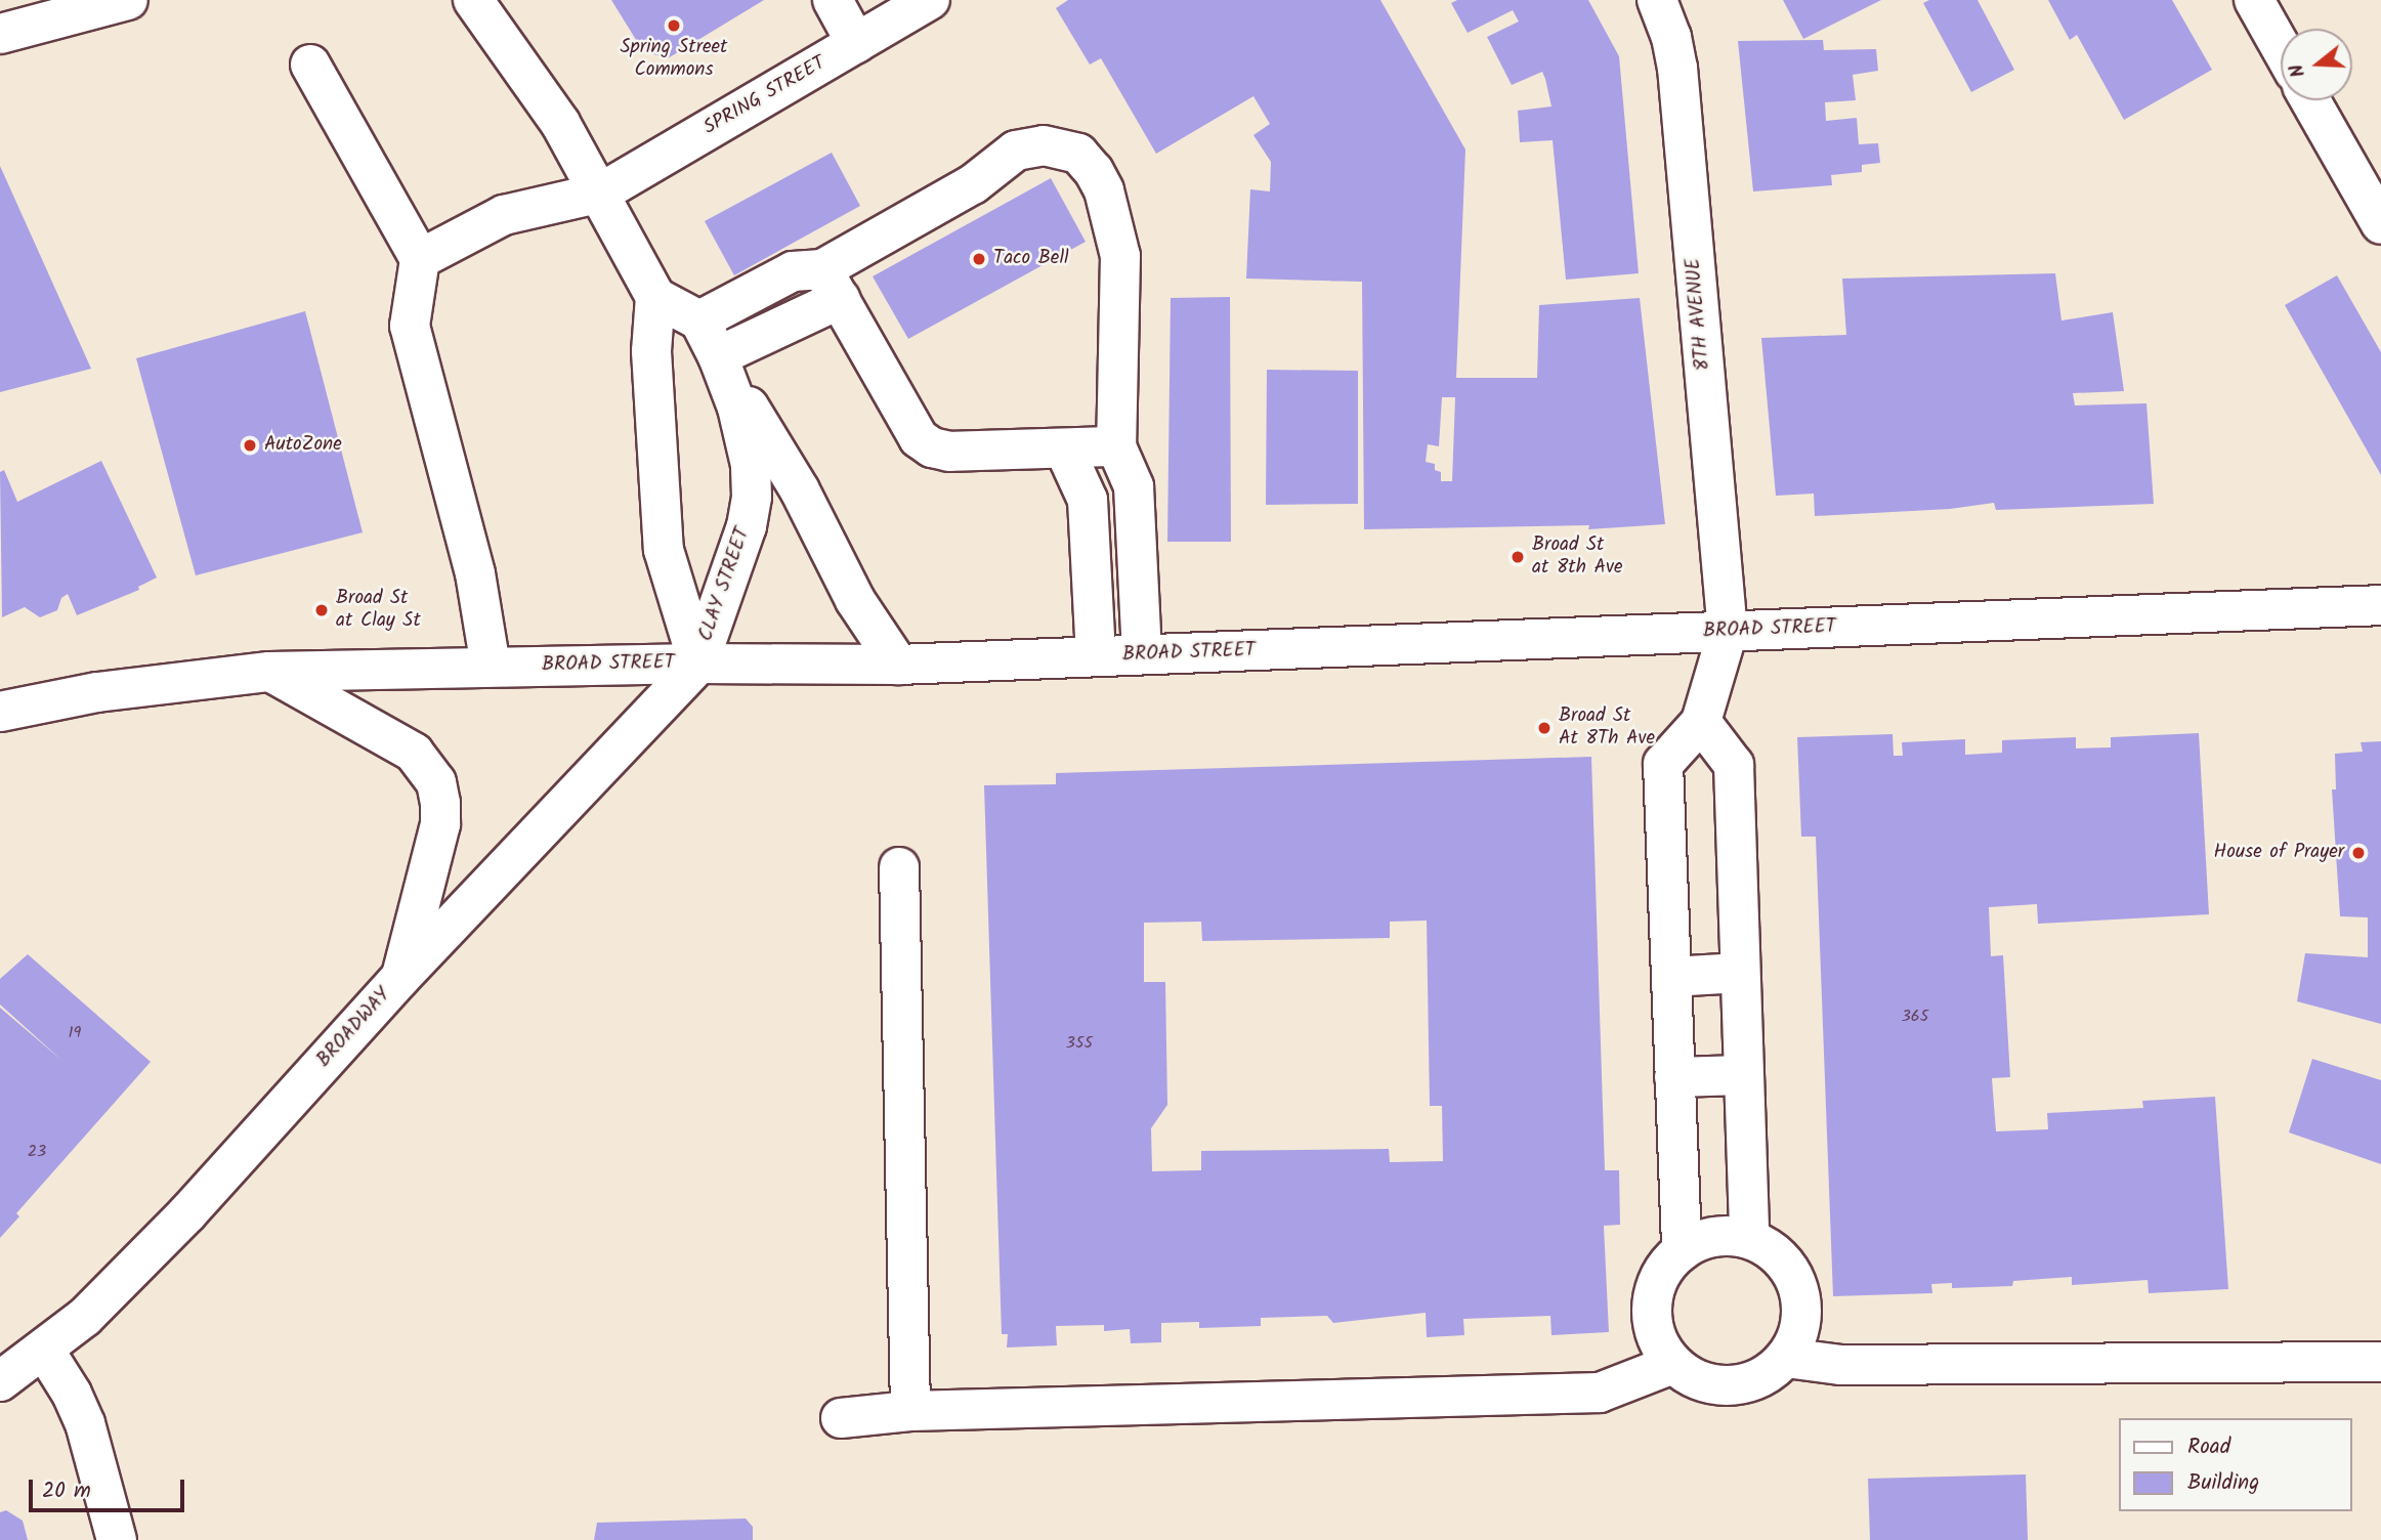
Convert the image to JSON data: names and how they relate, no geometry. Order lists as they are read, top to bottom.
{
  "streets": {
    "main road": [
      "SPRING STREET",
      "8TH AVENUE",
      "CLAY STREET",
      "BROAD STREET",
      "BROADWAY"
    ]
  },
  "crossings": [
    ["8TH AVENUE", "BROAD STREET"],
    ["CLAY STREET", "BROAD STREET"],
    ["CLAY STREET", "BROADWAY"],
    ["BROAD STREET", "BROADWAY"]
  ],
  "places": [
    "Spring Street Commons",
    "Taco Bell",
    "AutoZone",
    "Broad St at 8th Ave",
    "Broad St at Clay St",
    "Broad St At 8Th Ave",
    "House of Prayer"
  ],
  "house_numbers": [
    "365",
    "19",
    "355",
    "23"
  ],
  "legend": ["Road", "Building"],
  "scale_bar": "20 m",
  "north": "left"
}
